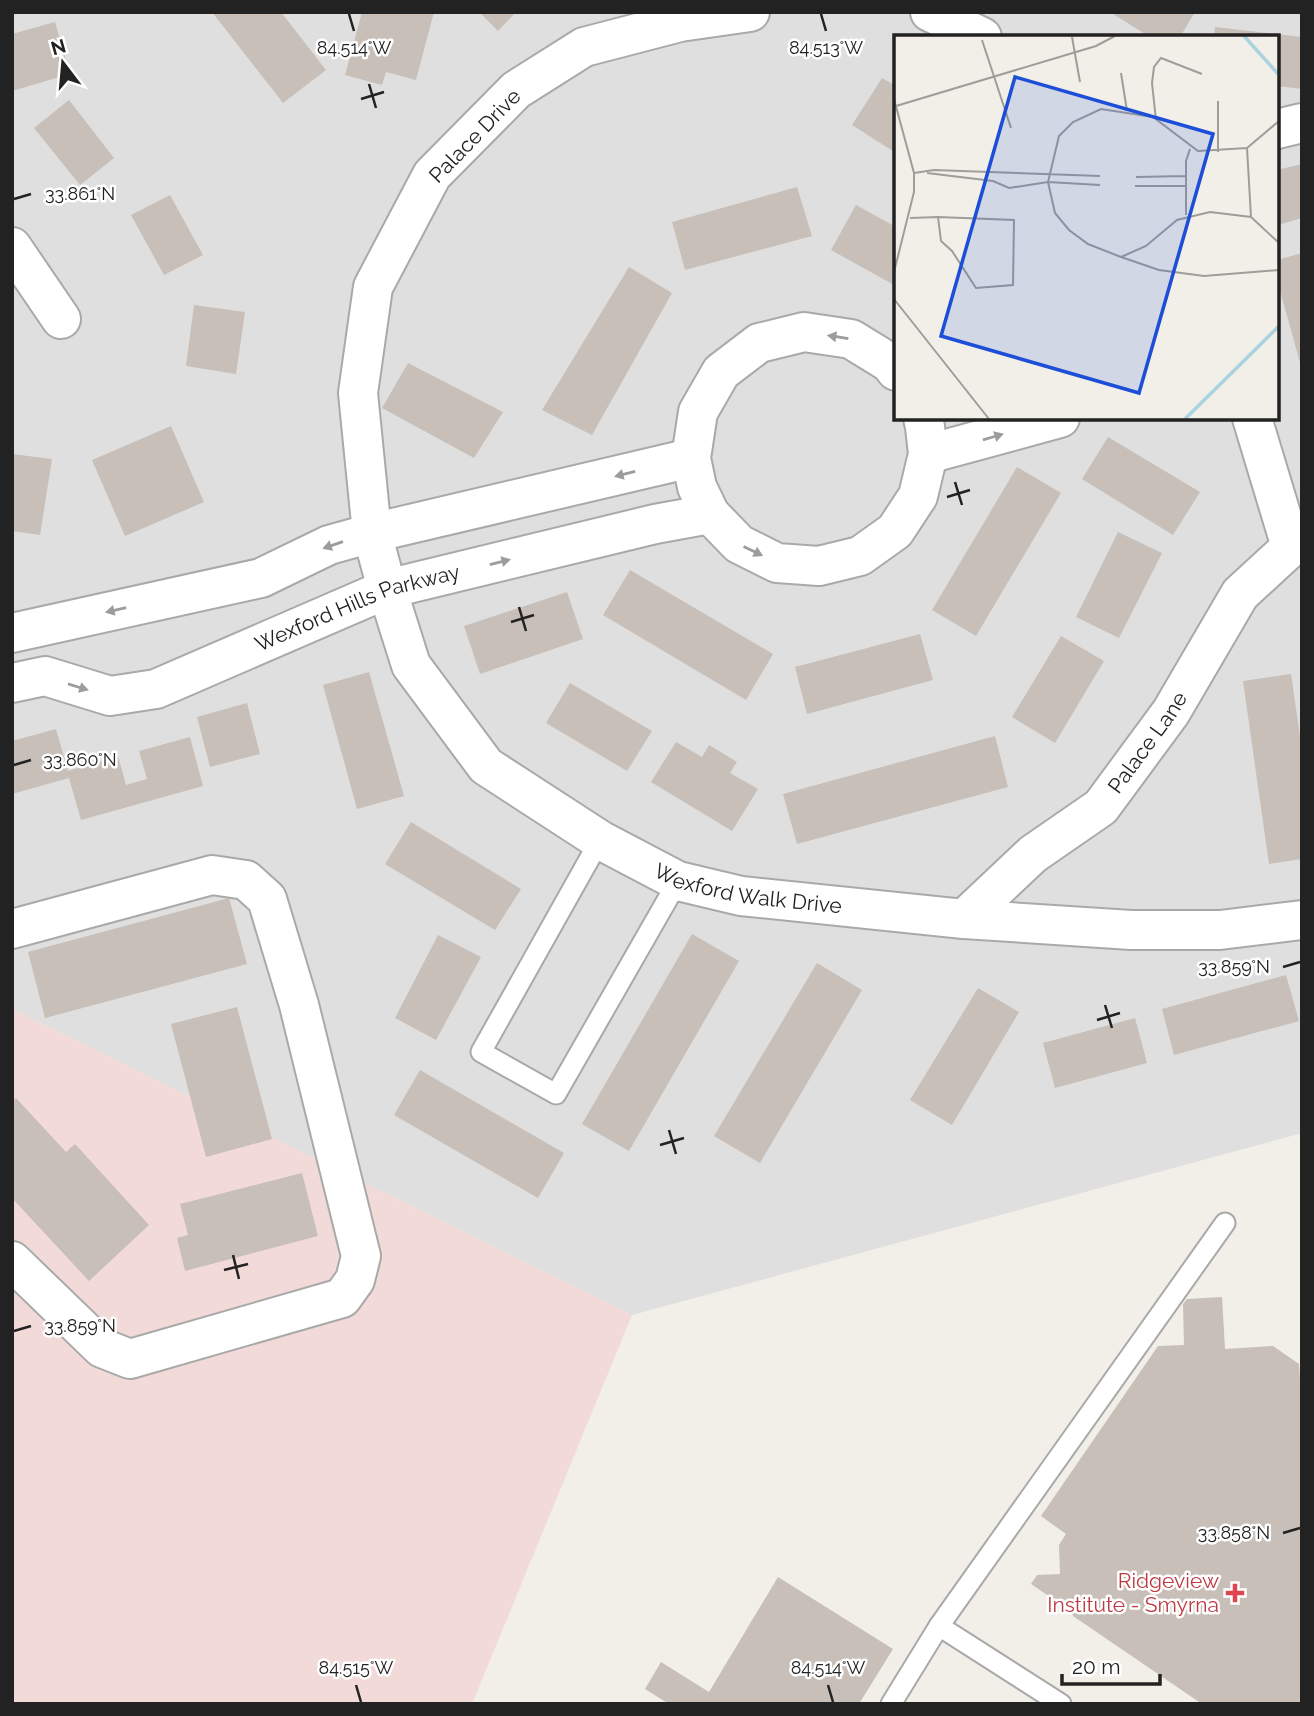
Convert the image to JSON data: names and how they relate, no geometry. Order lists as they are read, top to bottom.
{
  "streets": {
    "street": [
      "Palace Drive",
      "Wexford Hills Parkway",
      "Palace Lane",
      "Wexford Walk Drive"
    ]
  },
  "crossings": [
    ["Palace Drive", "Wexford Walk Drive"],
    ["Wexford Hills Parkway", "Wexford Walk Drive"],
    ["Palace Lane", "Wexford Walk Drive"]
  ],
  "places": {
    "health": ["Ridgeview Institute - Smyrna"]
  },
  "scale_bar": "20 m",
  "north": "top",
  "coordinates": [
    "84.514°W",
    "84.513°W",
    "33.861°N",
    "33.860°N",
    "33.859°N",
    "33.858°N",
    "84.515°W"
  ]
}
